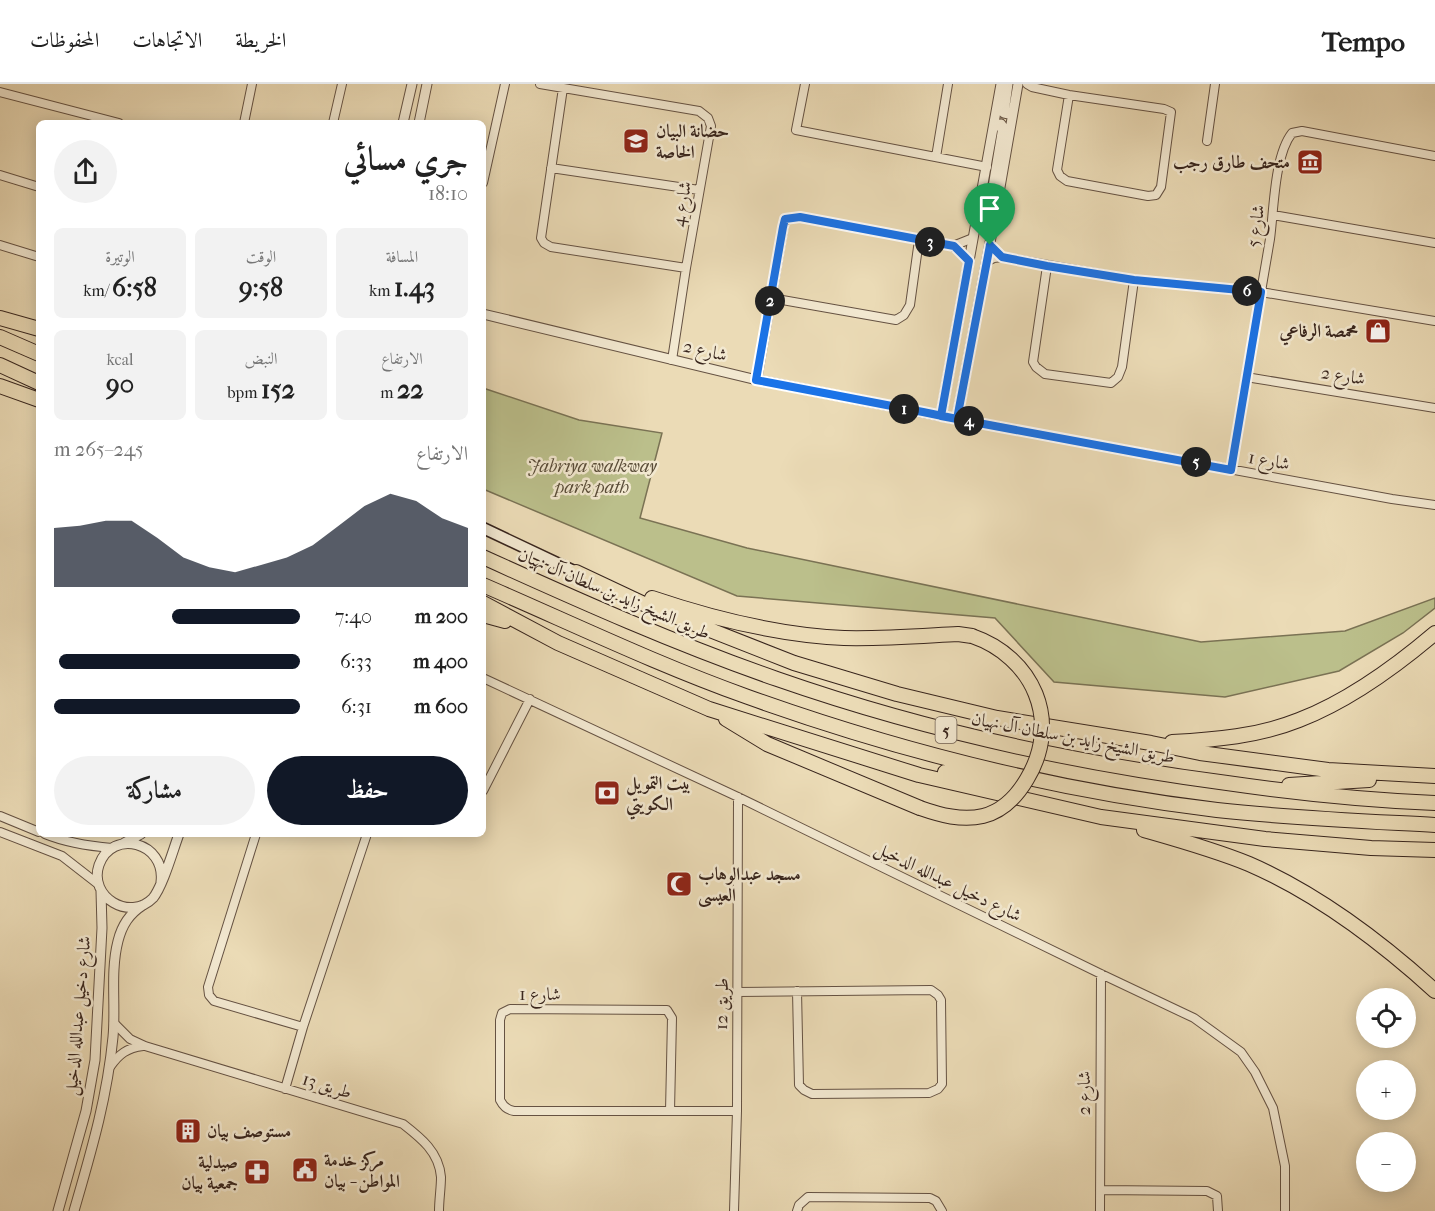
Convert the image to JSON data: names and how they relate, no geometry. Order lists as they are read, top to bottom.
{
  "streets": {
    "highway": ["طريق الشيخ زايد بن سلطان آل نهيان", "5"],
    "street": [
      "شارع 4",
      "شارع 5",
      "شارع 2",
      "شارع 1",
      "شارع دخيل عبدالله الدخيل",
      "طريق 12",
      "طريق 13"
    ]
  },
  "crossings": [
    ["شارع 4", "شارع 2"],
    ["شارع 5", "شارع 2"],
    ["شارع 5", "شارع 1"],
    ["شارع 2", "شارع 1"],
    ["شارع 2", "شارع دخيل عبدالله الدخيل"],
    ["شارع 1", "طريق 12"],
    ["شارع دخيل عبدالله الدخيل", "طريق 12"],
    ["شارع دخيل عبدالله الدخيل", "طريق 13"]
  ],
  "parks": ["Jabriya walkway park path"],
  "places": {
    "school or university": ["حضانة البيان الخاصة"],
    "museum": ["متحف طارق رجب"],
    "shop": ["محمصة الرفاعي"],
    "bank": ["بيت التمويل الكويتي"],
    "mosque": ["مسجد عبدالوهاب العيسى"],
    "building": ["مستوصف بيان"],
    "public building": ["مركز خدمة المواطن - بيان"],
    "pharmacy": ["صيدلية جمعية بيان"]
  },
  "page": {
    "header": "Tempo",
    "nav": ["الخريطة", "الاتجاهات", "المحفوظات"],
    "heading": ["جري مسائي", "18:10"],
    "stats": [
      ["المسافة", "1.43 km"],
      ["الوقت", "9:58"],
      ["الوتيرة", "6:58 /km"],
      ["الارتفاع", "22 m"],
      ["النبض", "152 bpm"],
      ["kcal", "90"]
    ],
    "pins": [
      "3",
      "6",
      "2",
      "1",
      "4",
      "5"
    ],
    "chart": ["الارتفاع", "245–265 m"],
    "list": [
      {
        "name": "200 m",
        "note": "7:40"
      },
      {
        "name": "400 m",
        "note": "6:33"
      },
      {
        "name": "600 m",
        "note": "6:31"
      }
    ],
    "buttons": ["حفظ", "مشاركة"],
    "map_buttons": ["+", "−"]
  }
}
